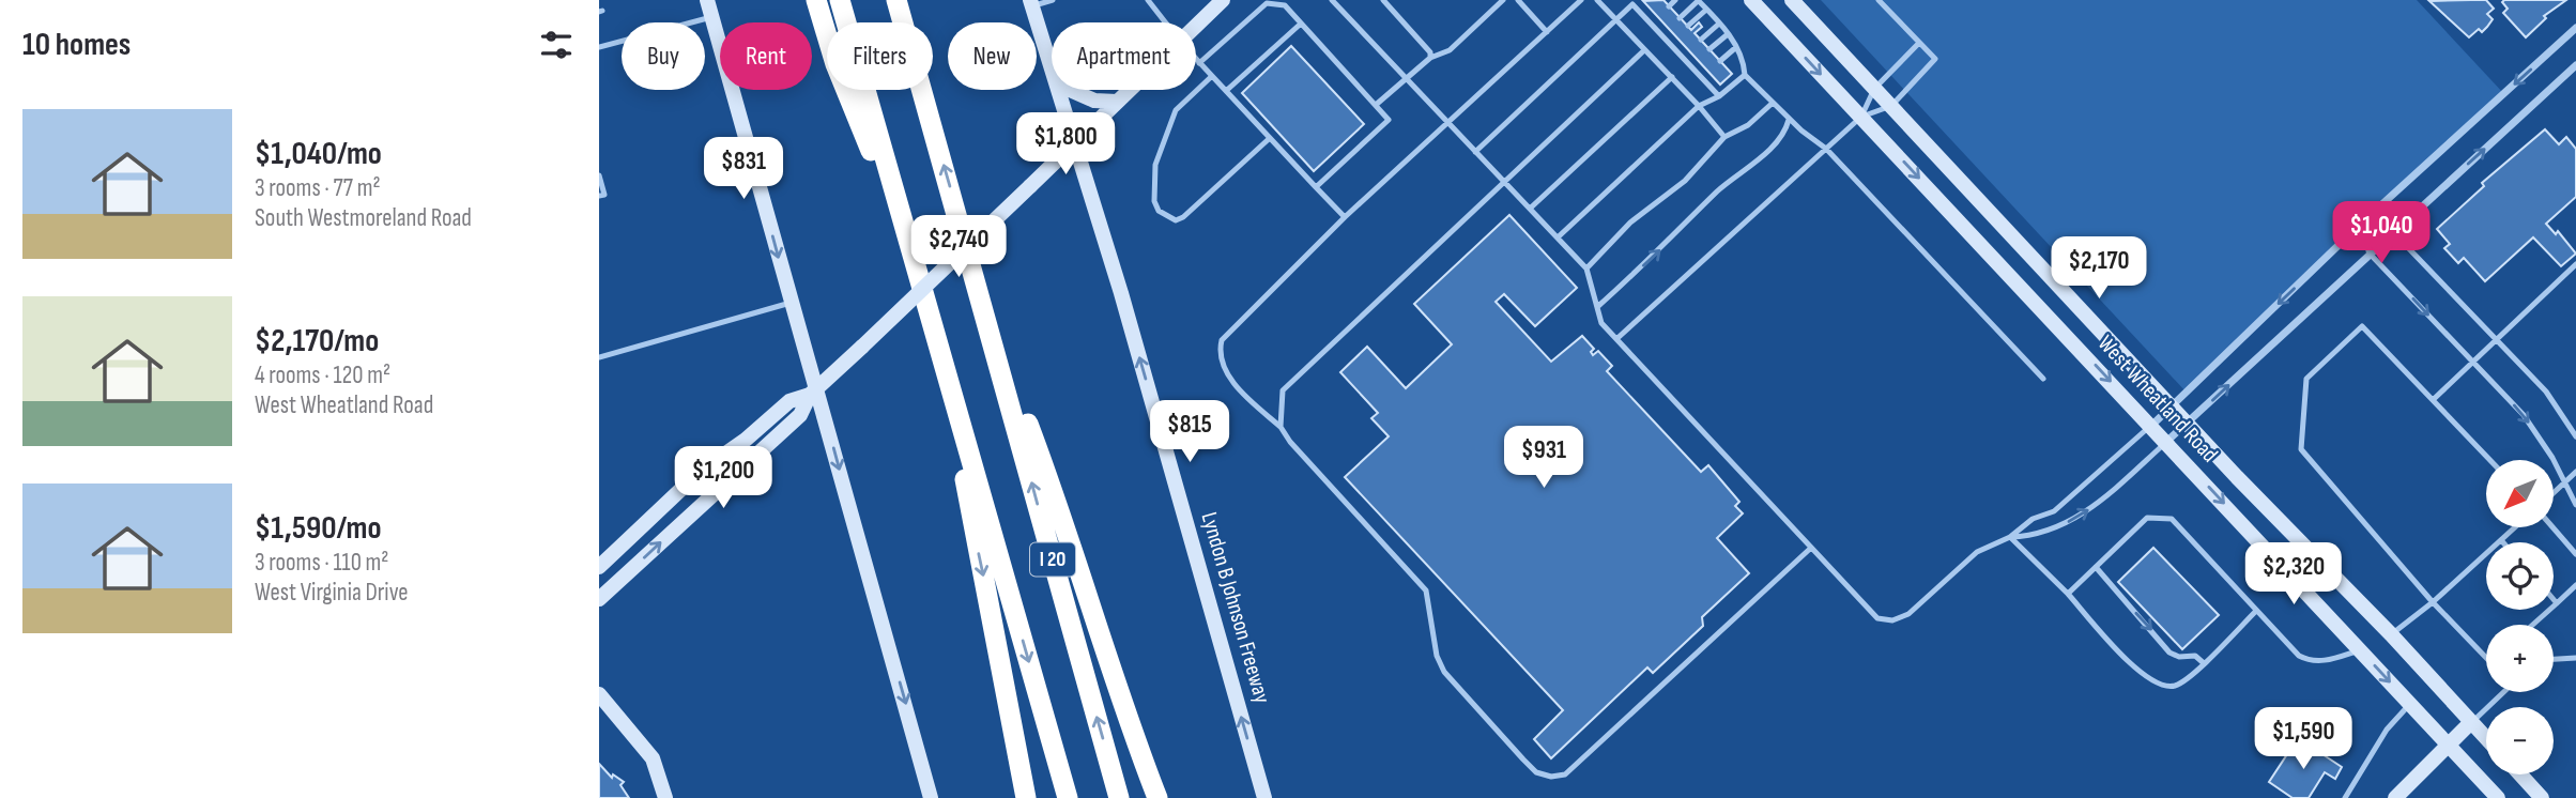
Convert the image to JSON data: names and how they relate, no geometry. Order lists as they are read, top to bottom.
{
  "streets": {
    "highway": ["I 20"],
    "main road": ["West Wheatland Road", "Lyndon B Johnson Freeway"]
  },
  "one_way": ["Lyndon B Johnson Freeway"],
  "north": "bottom left",
  "page": {
    "heading": "10 homes",
    "chip": [
      "Buy",
      "Rent",
      "Filters",
      "New",
      "Apartment"
    ],
    "list": [
      {
        "name": "$1,040/mo",
        "note": "3 rooms · 77 m² · South Westmoreland Road"
      },
      {
        "name": "$2,170/mo",
        "note": "4 rooms · 120 m² · West Wheatland Road"
      },
      {
        "name": "$1,590/mo",
        "note": "3 rooms · 110 m² · West Virginia Drive"
      }
    ],
    "price": [
      "$1,800",
      "$831",
      "$1,040",
      "$2,740",
      "$2,170",
      "$815",
      "$931",
      "$1,200",
      "$2,320",
      "$1,590"
    ],
    "map_buttons": ["+", "−"]
  }
}
